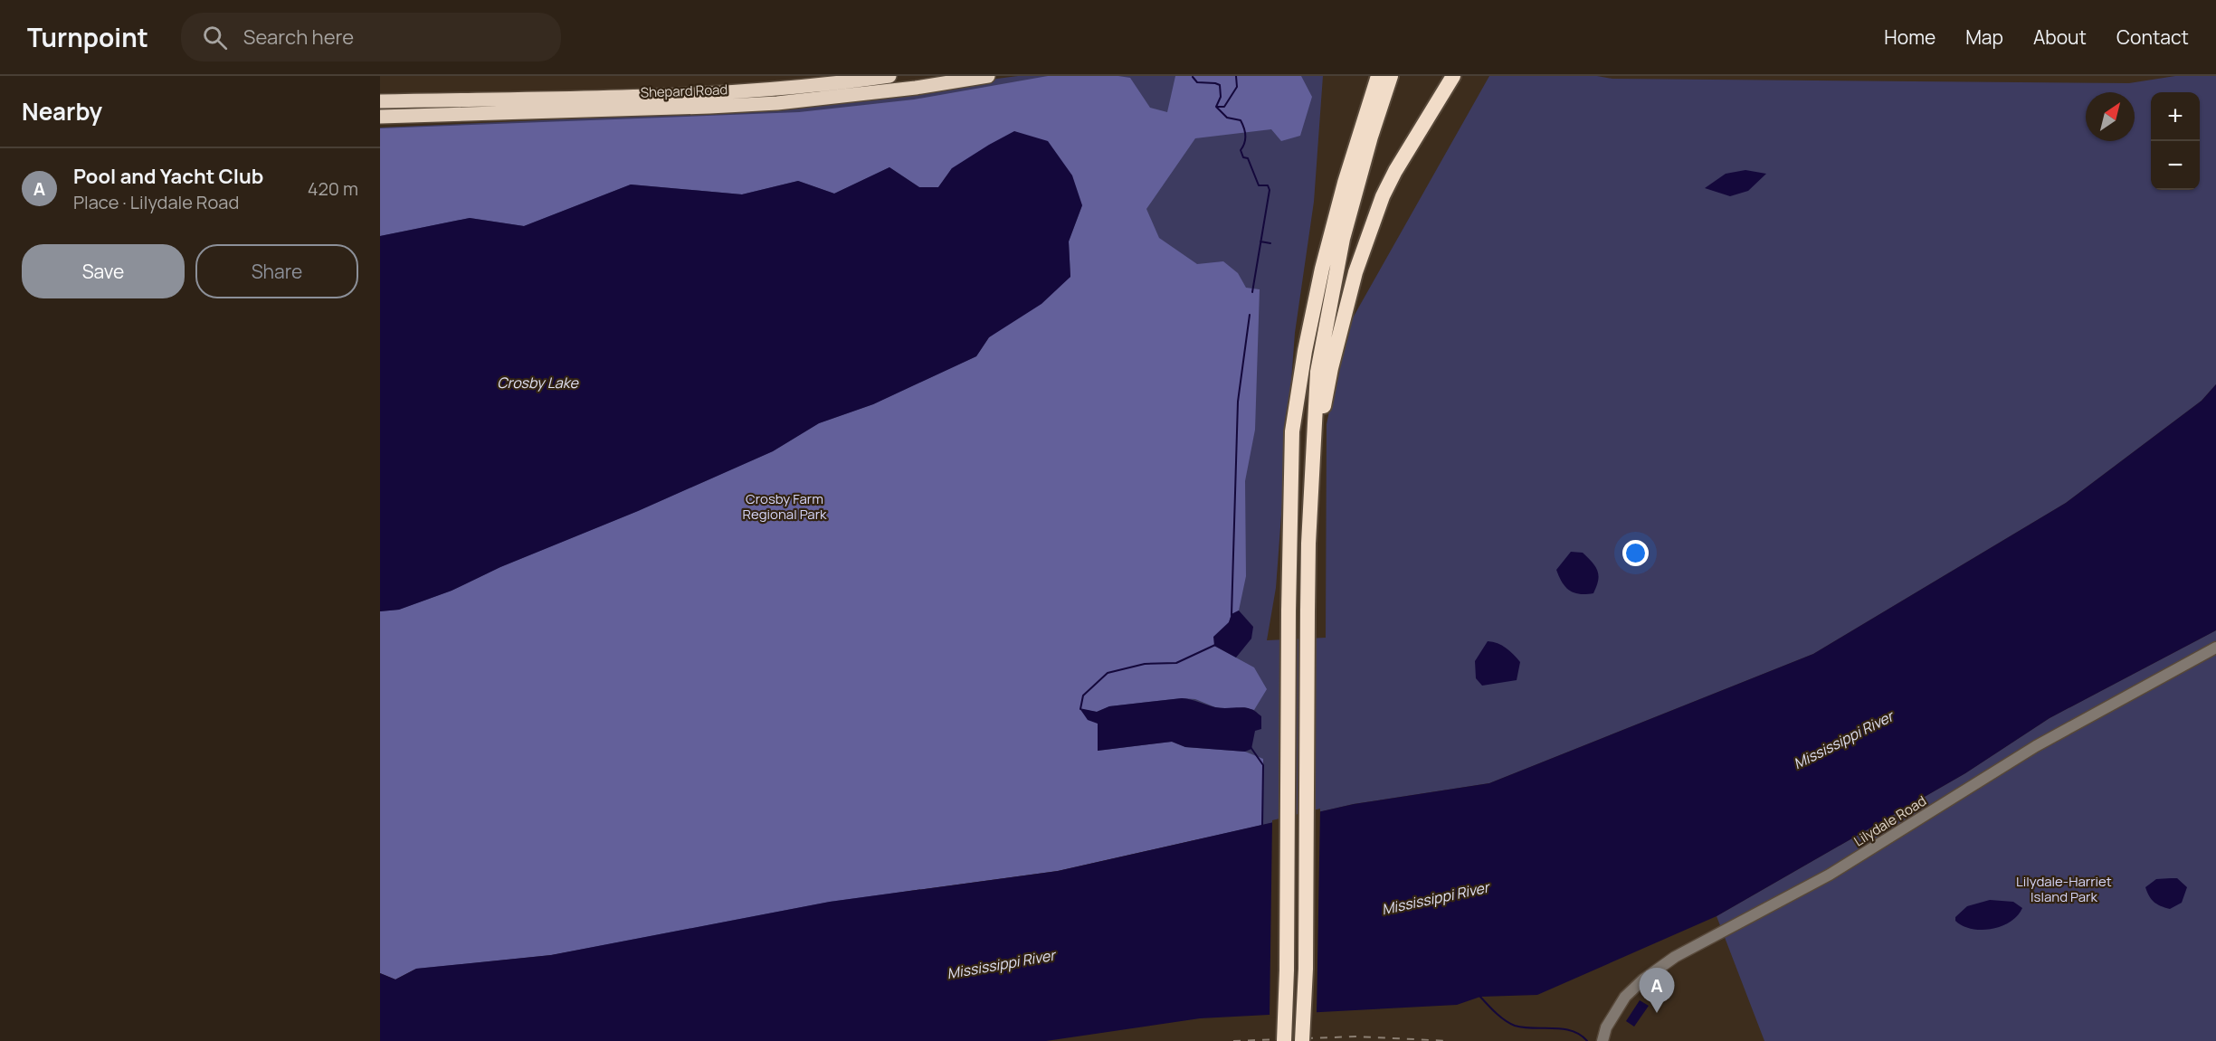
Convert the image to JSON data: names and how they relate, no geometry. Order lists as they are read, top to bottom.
{
  "streets": {
    "highway": ["Shepard Road"],
    "street": ["Lilydale Road"]
  },
  "water": ["Crosby Lake", "Mississippi River"],
  "parks": ["Crosby Farm Regional Park", "Lilydale-Harriet Island Park"],
  "north": "top right",
  "page": {
    "header": "Turnpoint",
    "search": "Search here",
    "nav": [
      "Home",
      "Map",
      "About",
      "Contact"
    ],
    "heading": "Nearby",
    "map_buttons": ["+", "−"],
    "list": [
      {
        "mark": "A",
        "name": "Pool and Yacht Club",
        "note": "Place · Lilydale Road",
        "value": "420 m"
      }
    ],
    "buttons": ["Save", "Share"],
    "pins": "A"
  }
}
